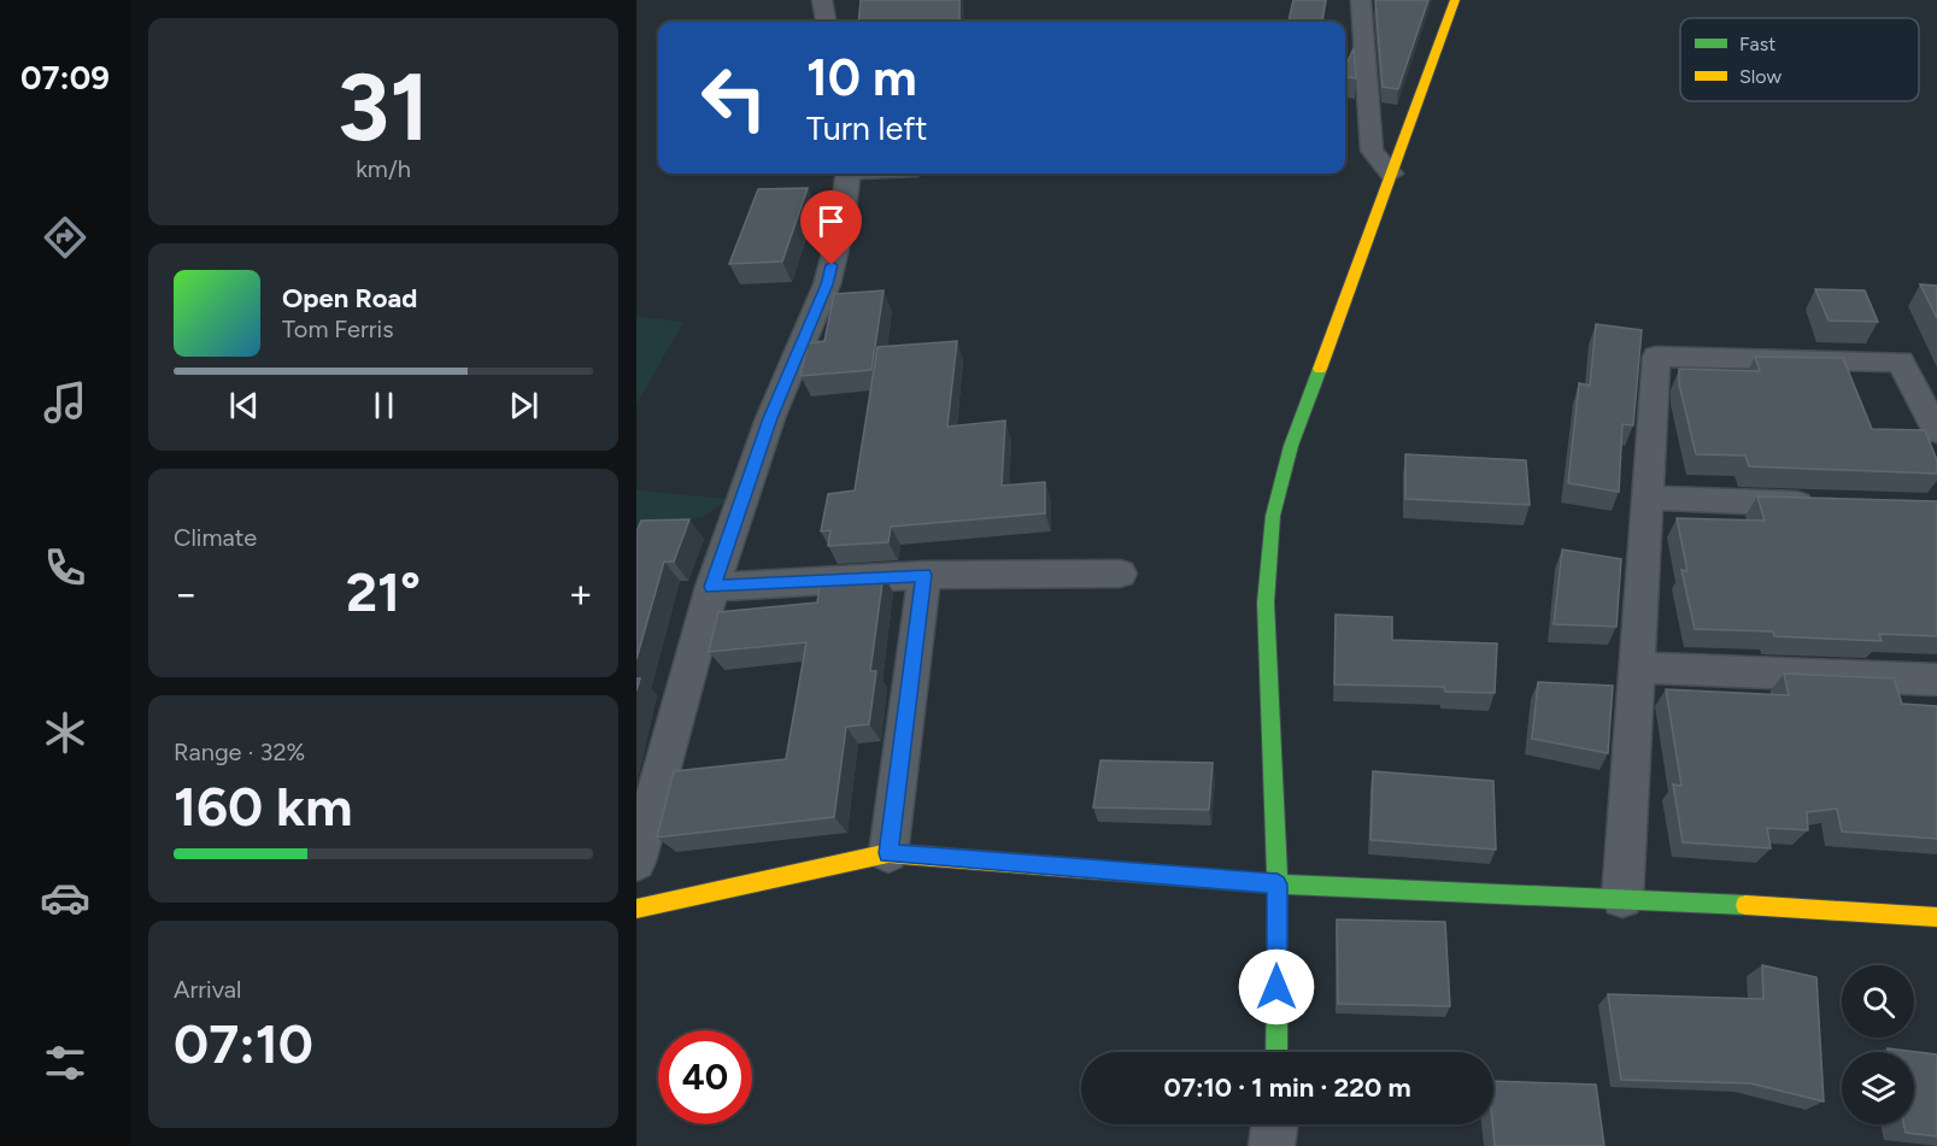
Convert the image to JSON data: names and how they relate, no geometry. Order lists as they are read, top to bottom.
{
  "legend": ["Fast", "Slow"],
  "page": {
    "tabs": "07:09",
    "tile": [
      ["31", "km/h"],
      "Climate",
      ["Range · 32%", "160 km"],
      ["Arrival", "07:10"]
    ],
    "turn": ["10 m", "Turn left"],
    "song": ["Open Road", "Tom Ferris"],
    "heat": ["−", "21°", "+"],
    "limit": "40",
    "trip": "07:10 · 1 min · 220 m"
  }
}
